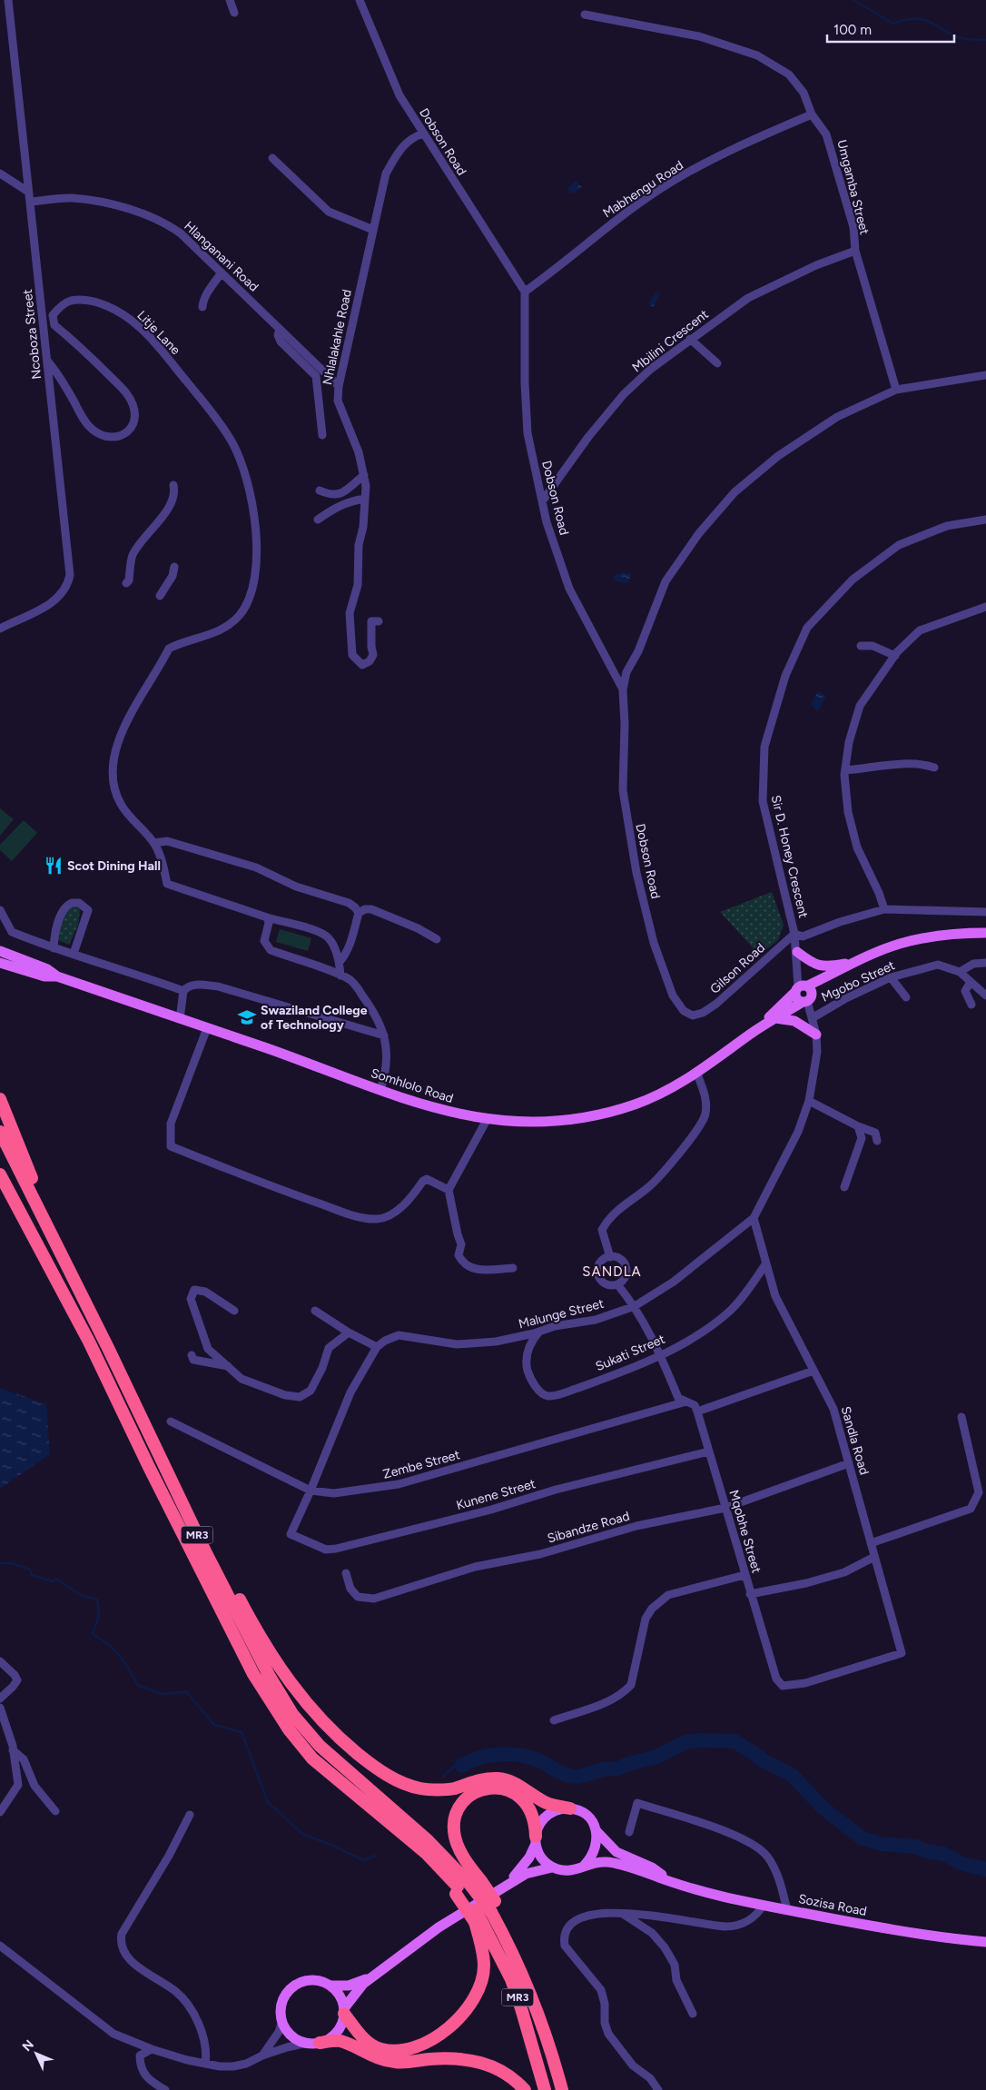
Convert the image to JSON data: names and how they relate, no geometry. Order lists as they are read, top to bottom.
{
  "streets": {
    "highway": ["MR3"],
    "main road": ["Somhlolo Road", "Sozisa Road"],
    "street": [
      "Dobson Road",
      "Umgamba Street",
      "Mabhengu Road",
      "Hlanganani Road",
      "Litje Lane",
      "Ncoboza Street",
      "Nhlalakahle Road",
      "Mbilini Crescent",
      "Sir D. Honey Crescent",
      "Gilson Road",
      "Mgobo Street",
      "Malunge Street",
      "Sukati Street",
      "Sandla Road",
      "Zembe Street",
      "Kunene Street",
      "Sibandze Road",
      "Mqobhe Street"
    ]
  },
  "crossings": [
    ["Dobson Road", "Mabhengu Road"],
    ["Dobson Road", "Nhlalakahle Road"],
    ["Dobson Road", "Mbilini Crescent"],
    ["Dobson Road", "Gilson Road"],
    ["Umgamba Street", "Mabhengu Road"],
    ["Umgamba Street", "Mbilini Crescent"],
    ["Hlanganani Road", "Ncoboza Street"],
    ["Hlanganani Road", "Nhlalakahle Road"],
    ["Litje Lane", "Ncoboza Street"],
    ["Sir D. Honey Crescent", "Gilson Road"],
    ["Sir D. Honey Crescent", "Somhlolo Road"],
    ["Sir D. Honey Crescent", "Malunge Street"],
    ["Mgobo Street", "Malunge Street"],
    ["Somhlolo Road", "Malunge Street"],
    ["Malunge Street", "Sukati Street"],
    ["Malunge Street", "Sandla Road"],
    ["Sukati Street", "Sandla Road"],
    ["Sandla Road", "Sibandze Road"],
    ["Sandla Road", "Mqobhe Street"],
    ["Zembe Street", "Kunene Street"],
    ["Kunene Street", "Mqobhe Street"],
    ["Sibandze Road", "Mqobhe Street"]
  ],
  "districts": ["SANDLA"],
  "places": {
    "restaurant": ["Scot Dining Hall"],
    "school or university": ["Swaziland College of Technology"]
  },
  "scale_bar": "100 m",
  "north": "top left"
}
